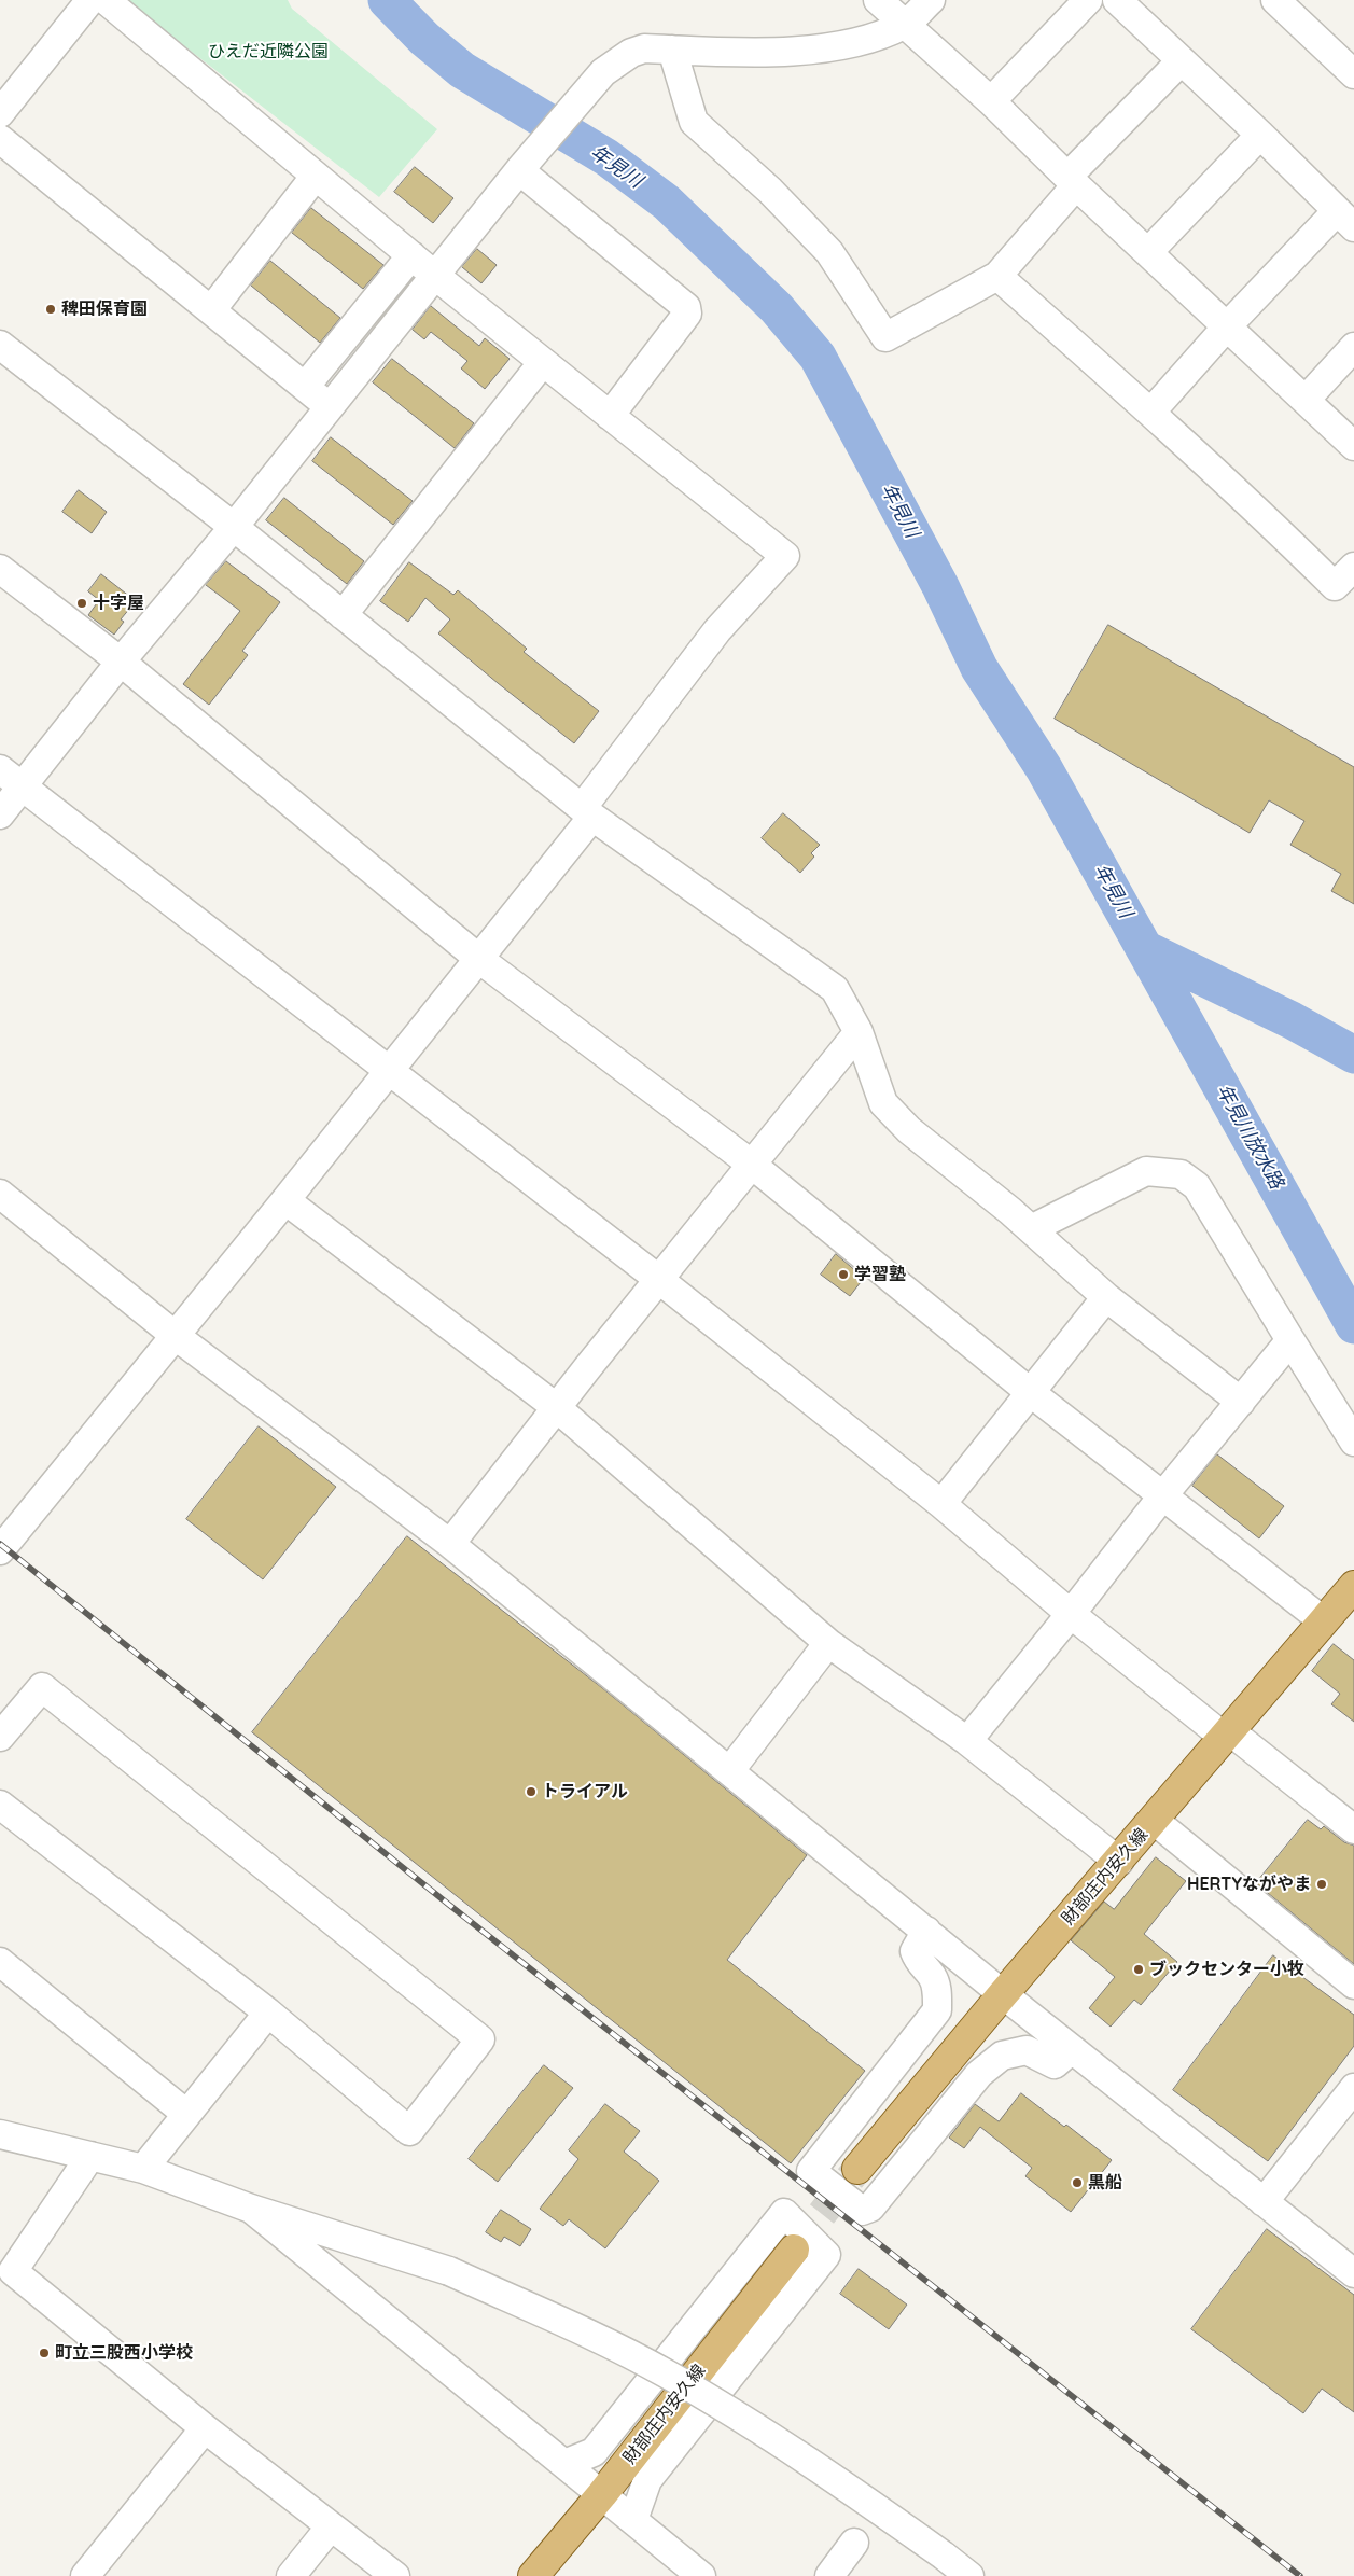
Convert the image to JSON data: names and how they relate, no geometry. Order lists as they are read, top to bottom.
{
  "streets": {
    "main road": ["財部庄内安久線"]
  },
  "water": ["年見川", "年見川放水路"],
  "parks": ["ひえだ近隣公園"],
  "places": [
    "稗田保育園",
    "十字屋",
    "学習塾",
    "トライアル",
    "HERTYながやま",
    "ブックセンター小牧",
    "黒船",
    "町立三股西小学校"
  ]
}
